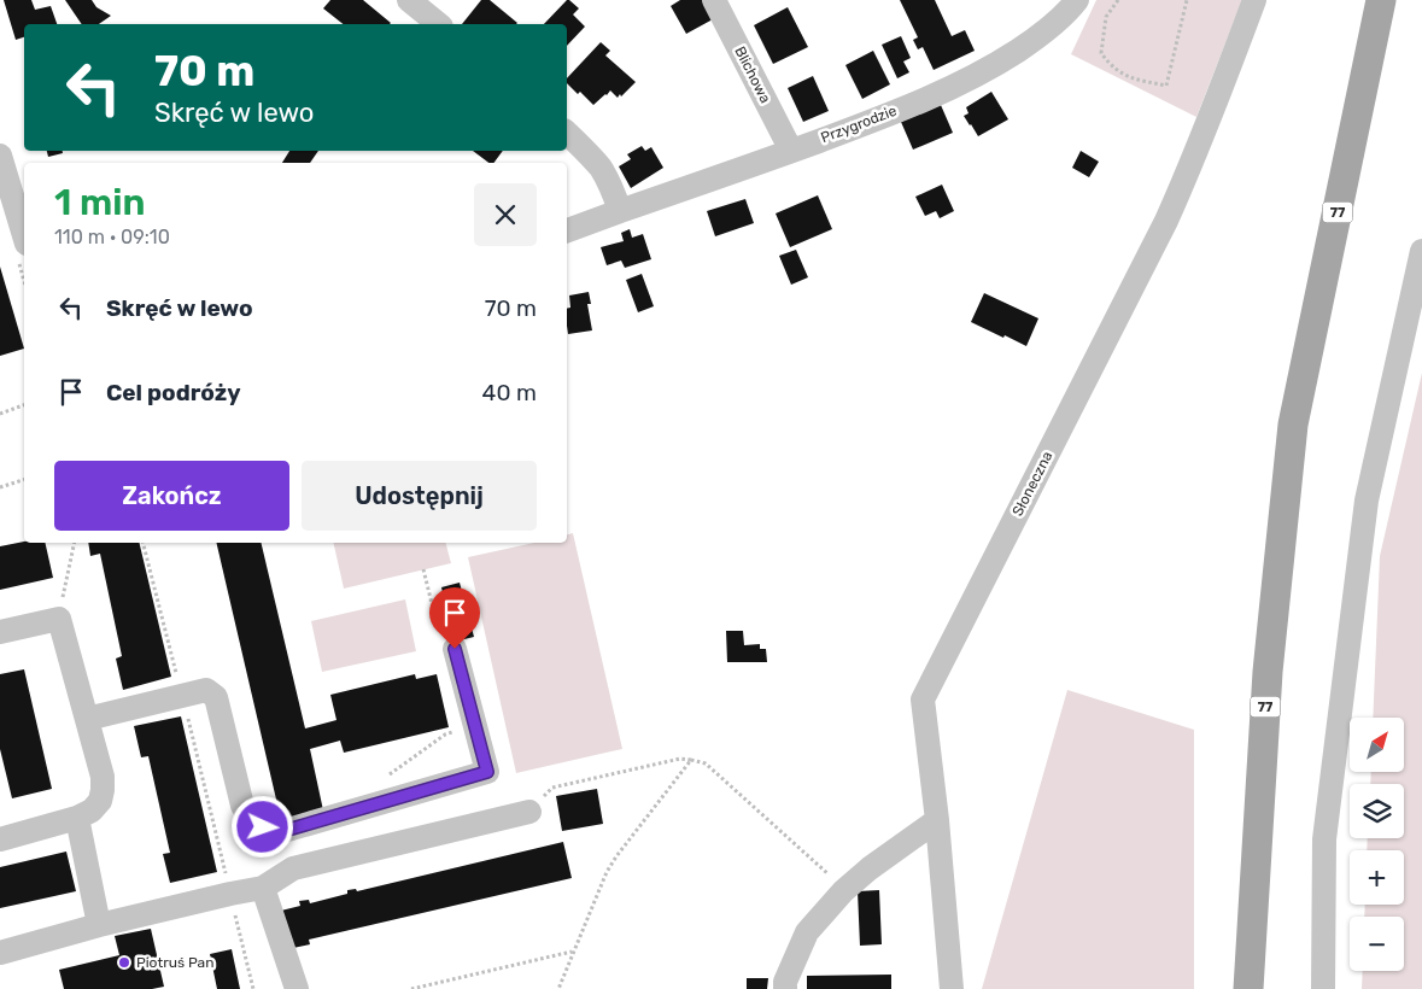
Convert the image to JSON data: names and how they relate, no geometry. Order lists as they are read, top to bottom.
{
  "streets": {
    "main road": ["77"],
    "street": ["Blichowa", "Przygrodzie", "Słoneczna"]
  },
  "crossings": [
    ["Blichowa", "Przygrodzie"]
  ],
  "places": ["Piotruś Pan"],
  "north": "top right",
  "page": {
    "turn": ["70 m", "Skręć w lewo"],
    "heading": ["1 min", "110 m · 09:10"],
    "list": [
      {
        "name": "Skręć w lewo",
        "value": "70 m"
      },
      {
        "name": "Cel podróży",
        "value": "40 m"
      }
    ],
    "buttons": ["Zakończ", "Udostępnij"],
    "map_buttons": ["+", "−"]
  }
}
